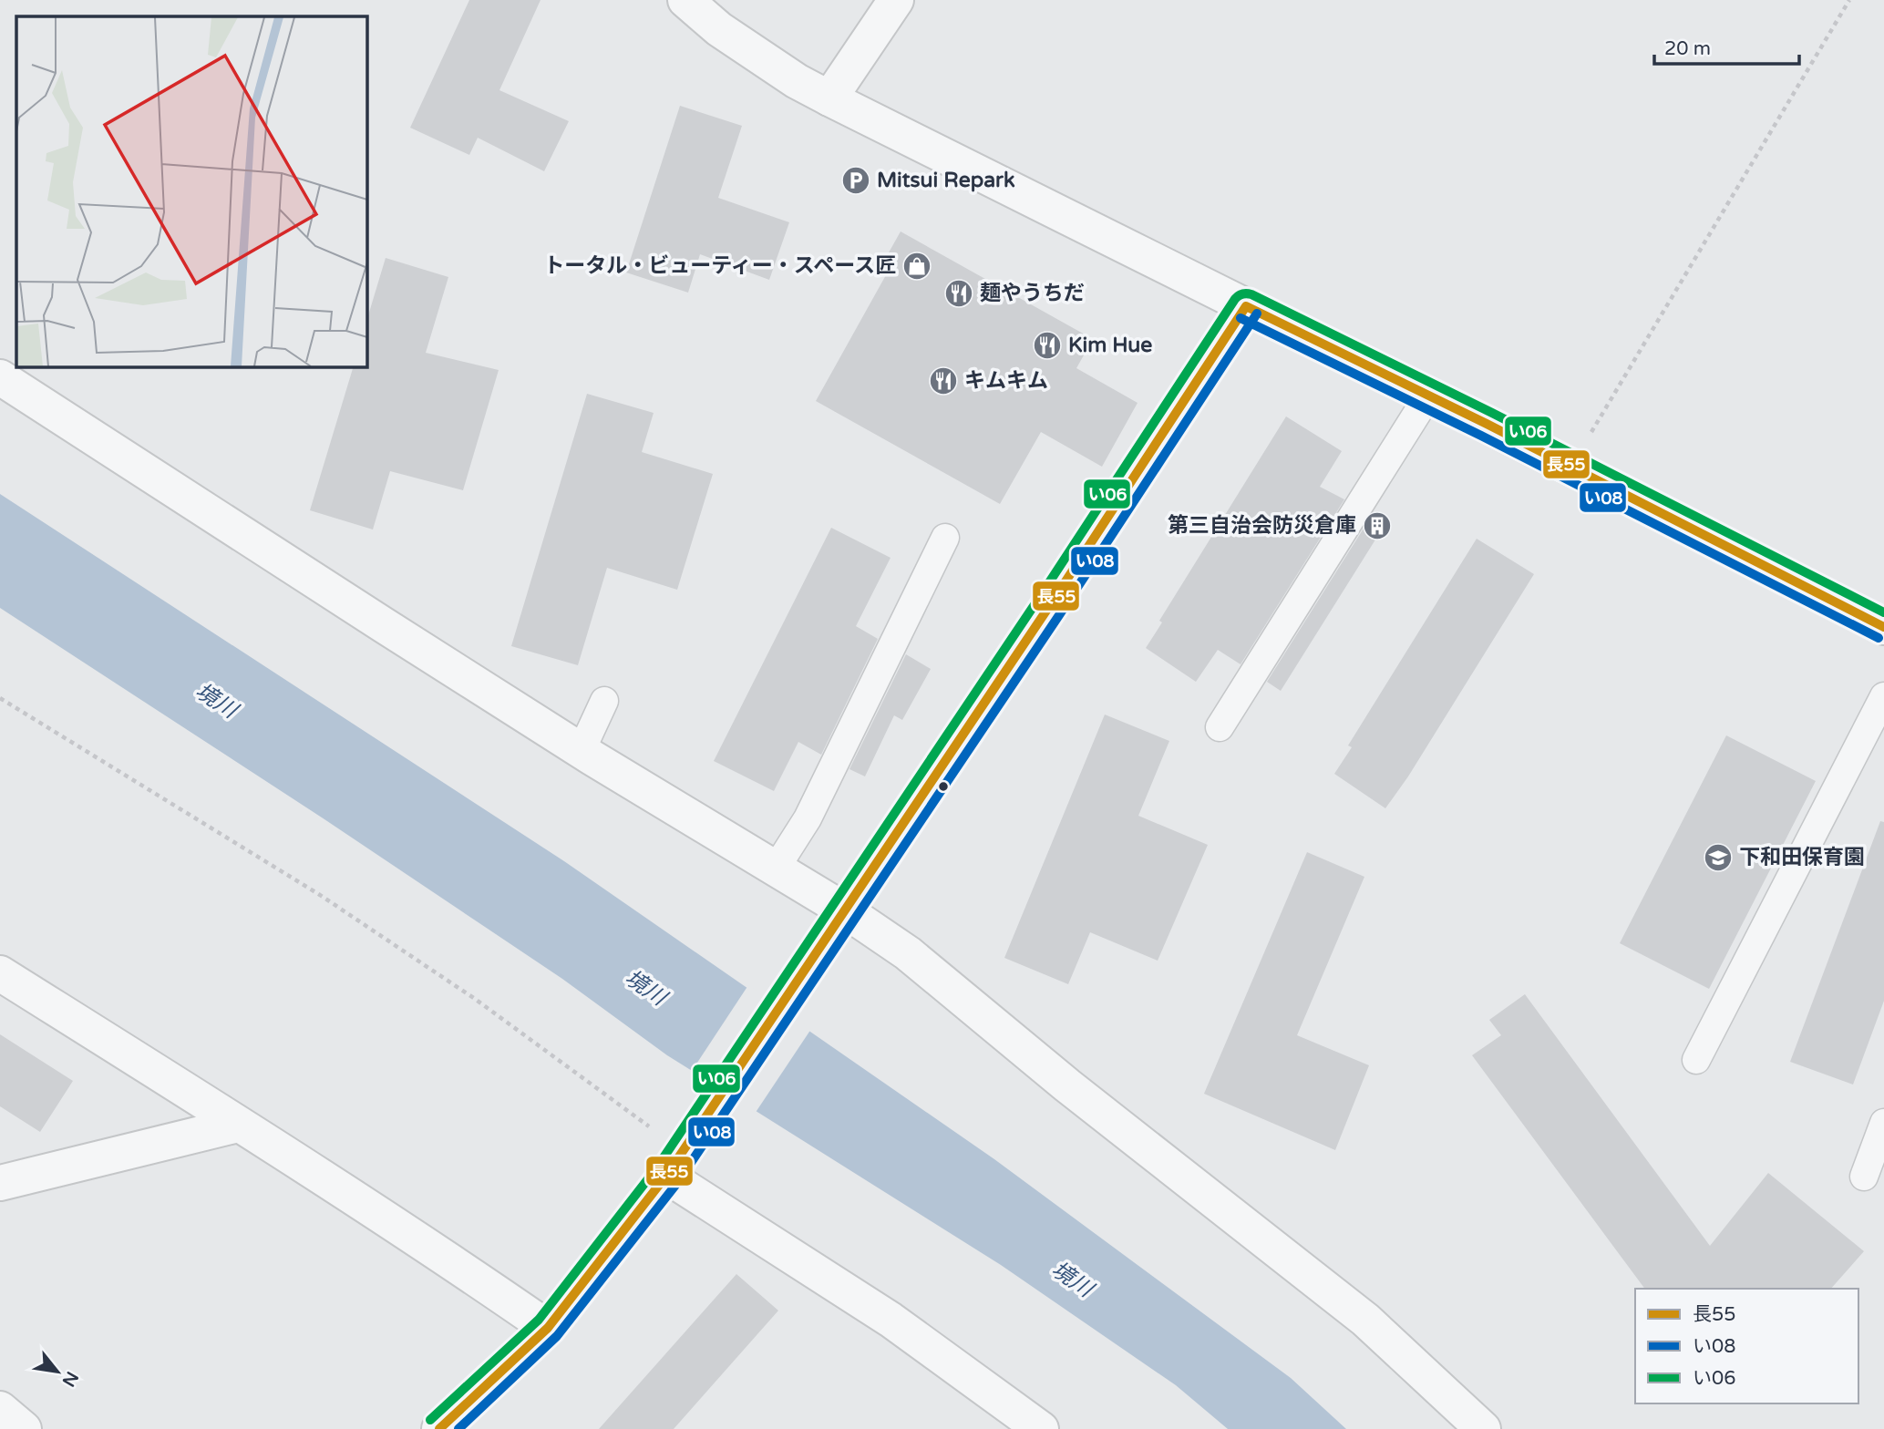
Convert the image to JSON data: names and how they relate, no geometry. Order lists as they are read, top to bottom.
{
  "water": ["境川"],
  "places": {
    "parking": ["Mitsui Repark"],
    "shop": ["トータル・ビューティー・スペース匠"],
    "restaurant": ["麺やうちだ", "Kim Hue", "キムキム"],
    "building": ["第三自治会防災倉庫"],
    "school or university": ["下和田保育園"]
  },
  "lines": ["transit line い06", "transit line 長55", "transit line い08"],
  "legend": ["長55", "い08", "い06"],
  "scale_bar": "20 m",
  "north": "bottom right"
}
